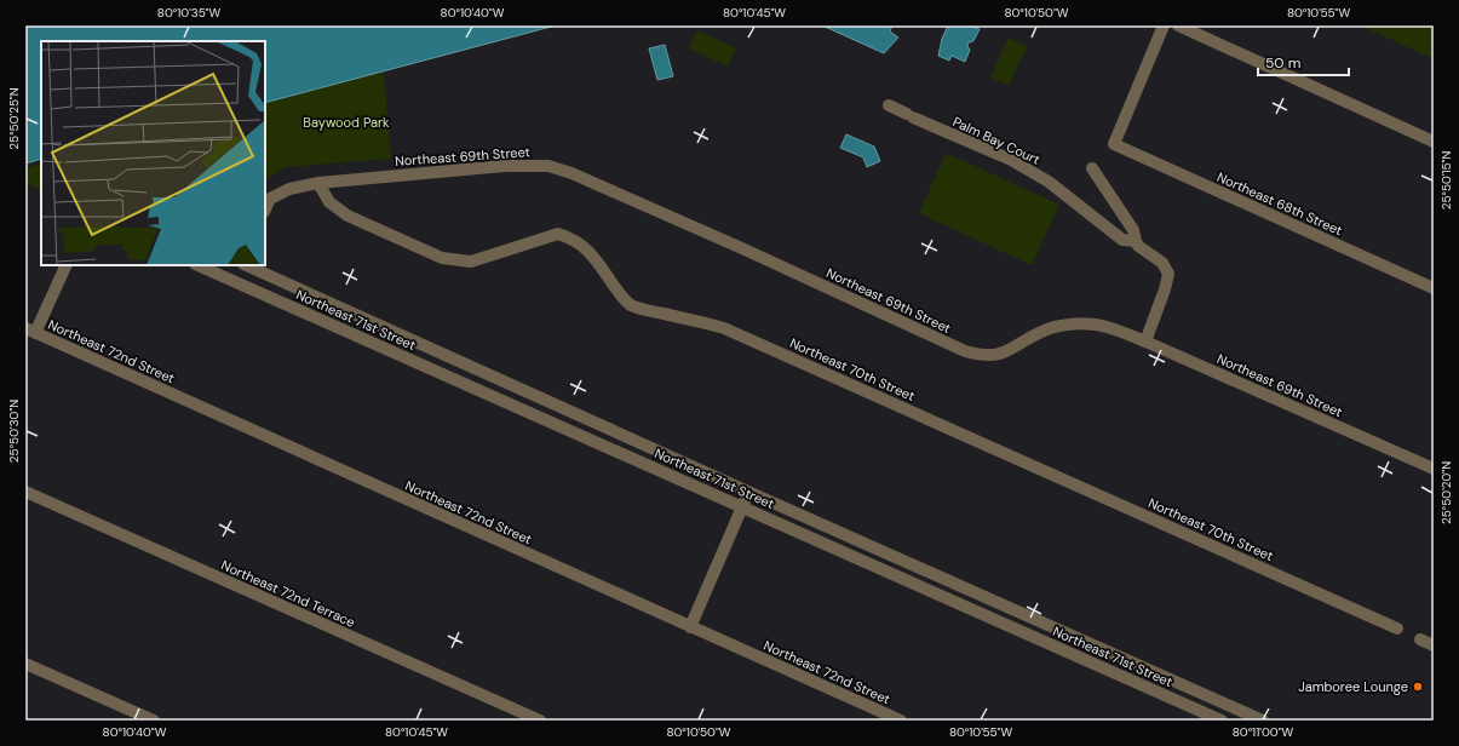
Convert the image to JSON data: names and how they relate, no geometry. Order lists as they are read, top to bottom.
{
  "streets": {
    "street": [
      "Palm Bay Court",
      "Northeast 69th Street",
      "Northeast 68th Street",
      "Northeast 71st Street",
      "Northeast 72nd Street",
      "Northeast 70th Street",
      "Northeast 72nd Terrace"
    ]
  },
  "crossings": [
    ["Palm Bay Court", "Northeast 69th Street"],
    ["Northeast 69th Street", "Northeast 70th Street"]
  ],
  "parks": ["Baywood Park"],
  "places": ["Jamboree Lounge"],
  "scale_bar": "50 m",
  "coordinates": [
    "80°10'35\"W",
    "80°10'40\"W",
    "80°10'45\"W",
    "80°10'50\"W",
    "80°10'55\"W",
    "25°50'25\"N",
    "25°50'15\"N",
    "25°50'30\"N",
    "25°50'20\"N",
    "80°11'00\"W"
  ]
}
